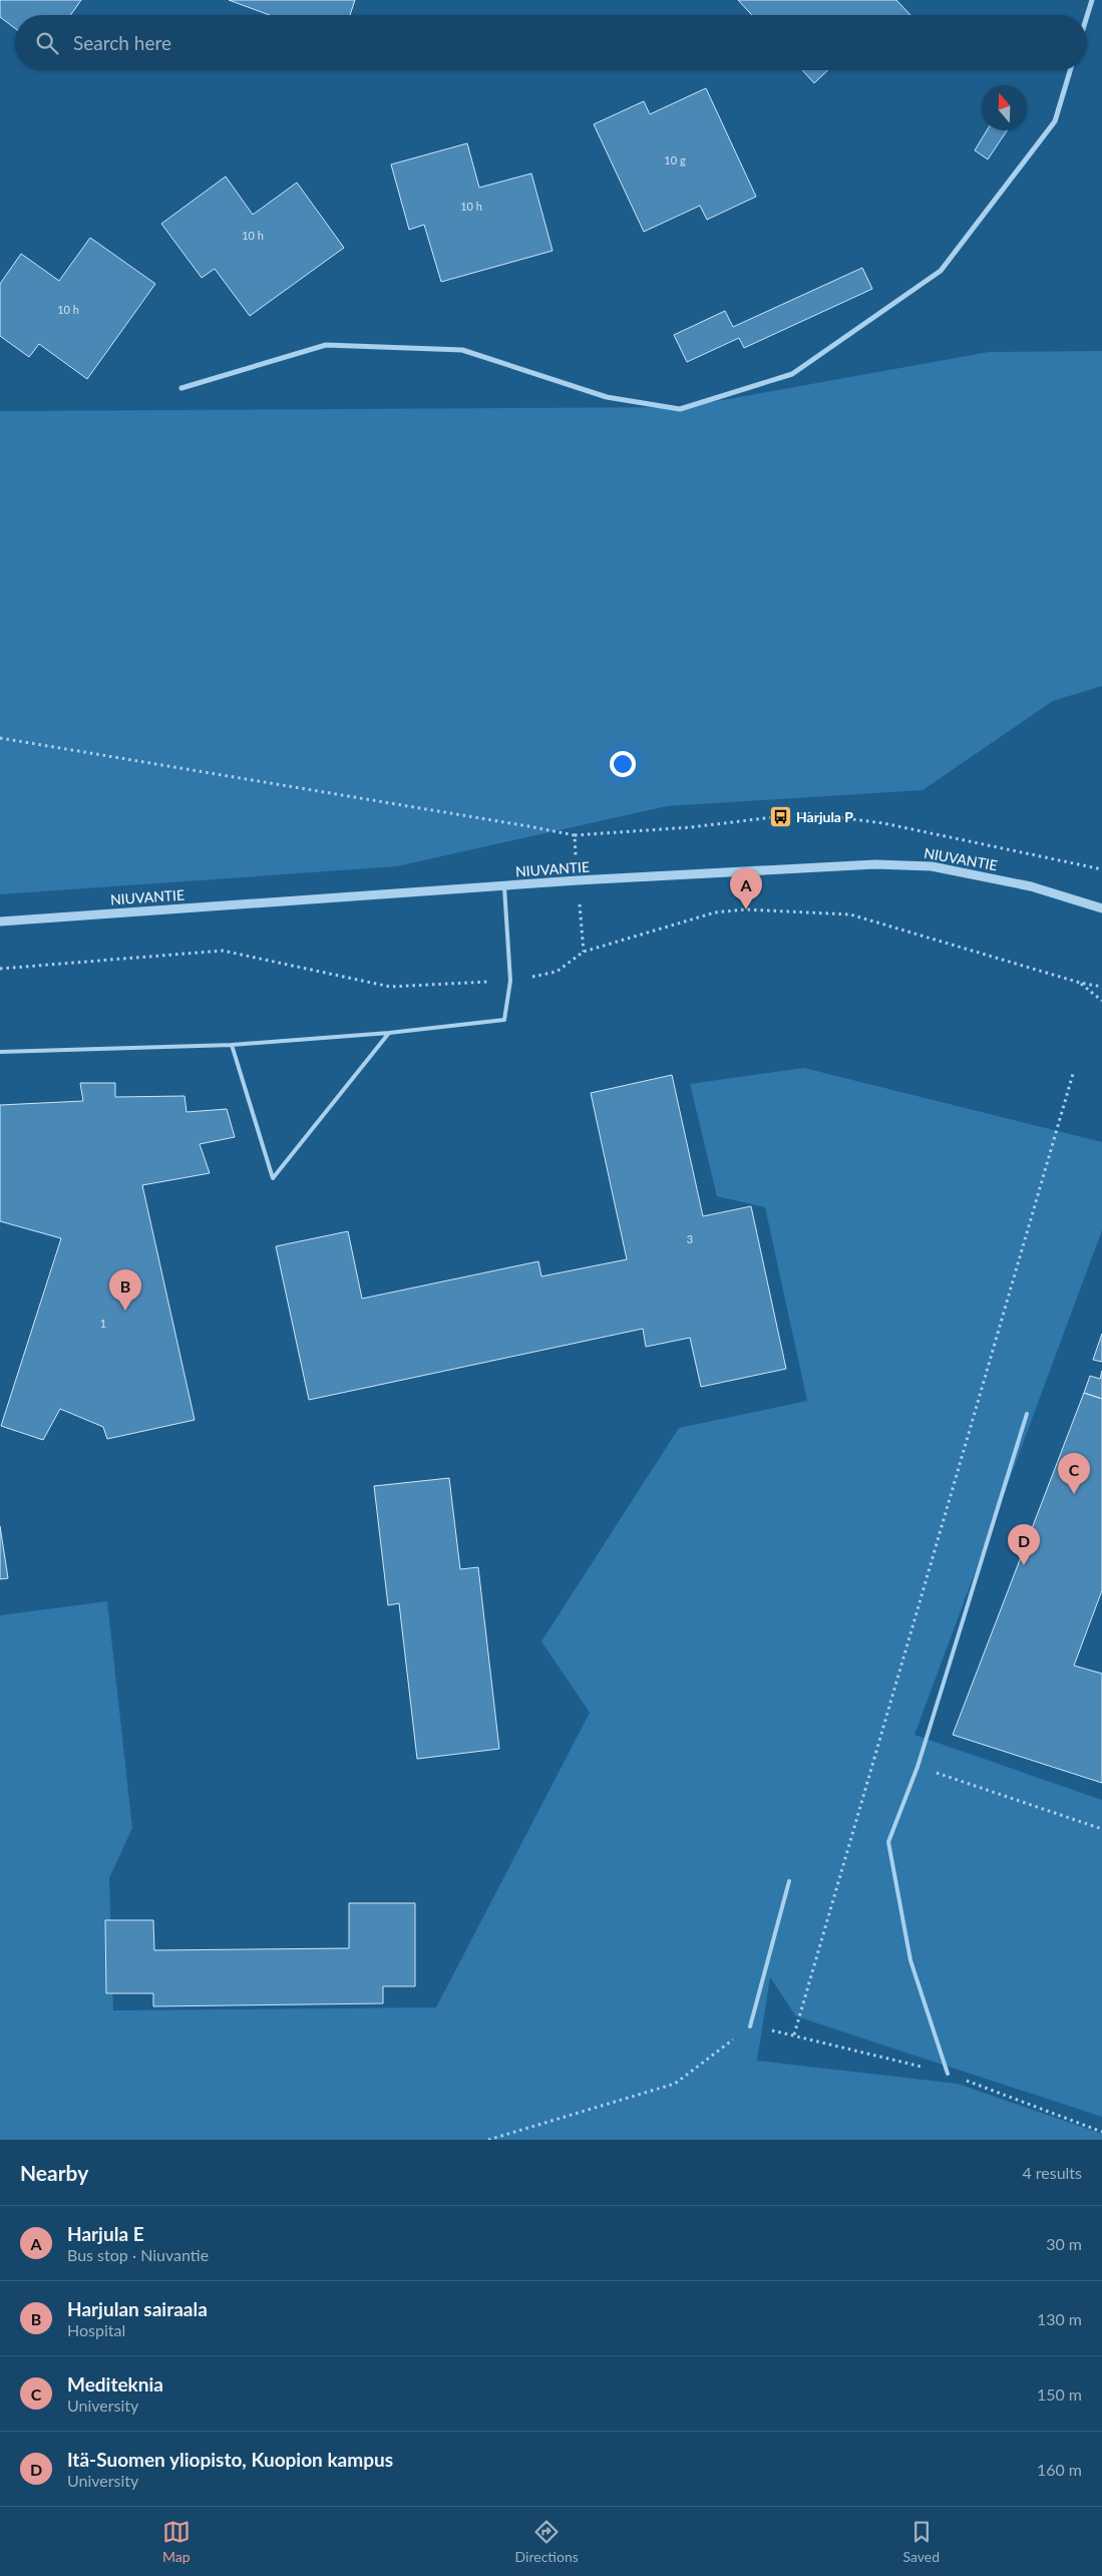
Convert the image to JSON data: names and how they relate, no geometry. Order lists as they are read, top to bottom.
{
  "streets": {
    "street": ["NIUVANTIE"]
  },
  "places": {
    "bus stop": ["Harjula P"]
  },
  "house_numbers": [
    "10 g",
    "10 h",
    "10 h",
    "10 h",
    "3",
    "1"
  ],
  "north": "top",
  "page": {
    "search": "Search here",
    "pins": [
      "A",
      "B",
      "C",
      "D"
    ],
    "heading": ["Nearby", "4 results"],
    "list": [
      {
        "mark": "A",
        "name": "Harjula E",
        "note": "Bus stop · Niuvantie",
        "value": "30 m"
      },
      {
        "mark": "B",
        "name": "Harjulan sairaala",
        "note": "Hospital",
        "value": "130 m"
      },
      {
        "mark": "C",
        "name": "Mediteknia",
        "note": "University",
        "value": "150 m"
      },
      {
        "mark": "D",
        "name": "Itä-Suomen yliopisto, Kuopion kampus",
        "note": "University",
        "value": "160 m"
      }
    ],
    "nav": ["Map", "Directions", "Saved"]
  }
}
